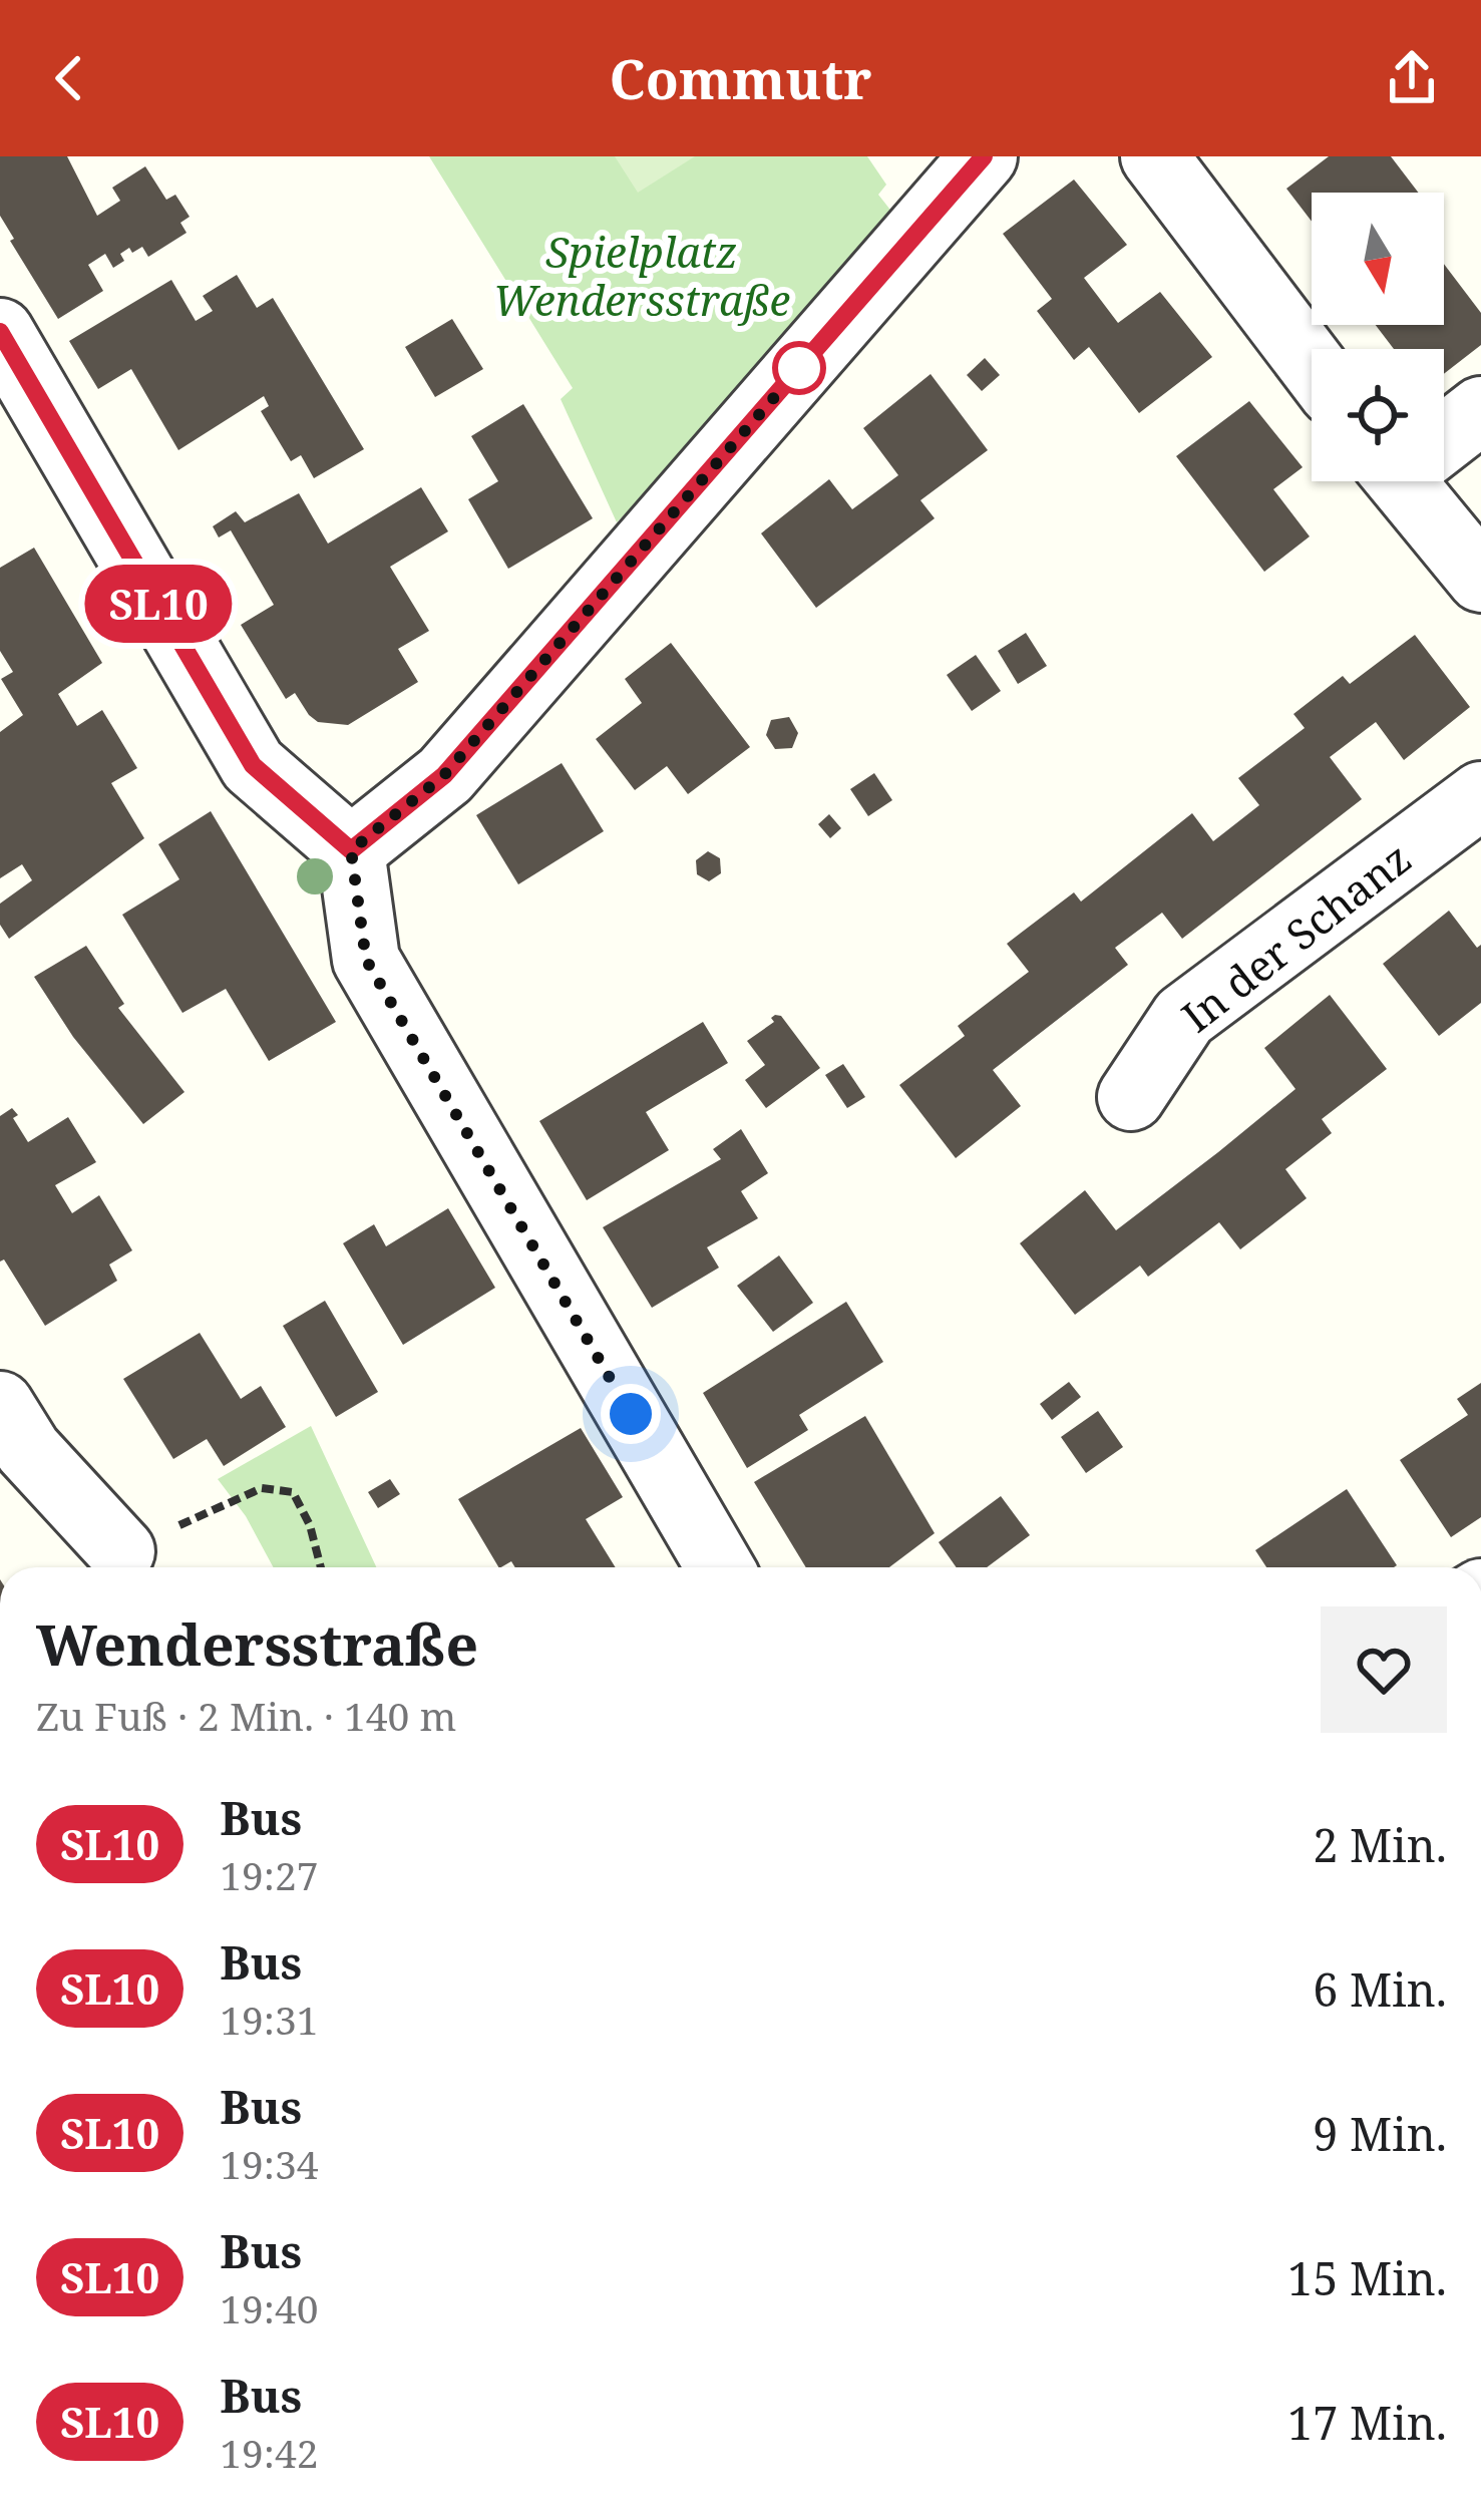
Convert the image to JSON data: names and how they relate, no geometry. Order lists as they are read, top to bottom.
{
  "streets": {
    "street": ["In der Schanz"]
  },
  "parks": ["Spielplatz Wendersstraße"],
  "lines": ["bus line SL10"],
  "north": "bottom",
  "page": {
    "header": "Commutr",
    "on_map": "SL10",
    "heading": ["Wendersstraße", "Zu Fuß · 2 Min. · 140 m"],
    "list": [
      {
        "mark": "SL10",
        "name": "Bus",
        "note": "19:27",
        "value": "2 Min."
      },
      {
        "mark": "SL10",
        "name": "Bus",
        "note": "19:31",
        "value": "6 Min."
      },
      {
        "mark": "SL10",
        "name": "Bus",
        "note": "19:34",
        "value": "9 Min."
      },
      {
        "mark": "SL10",
        "name": "Bus",
        "note": "19:40",
        "value": "15 Min."
      },
      {
        "mark": "SL10",
        "name": "Bus",
        "note": "19:42",
        "value": "17 Min."
      }
    ]
  }
}
